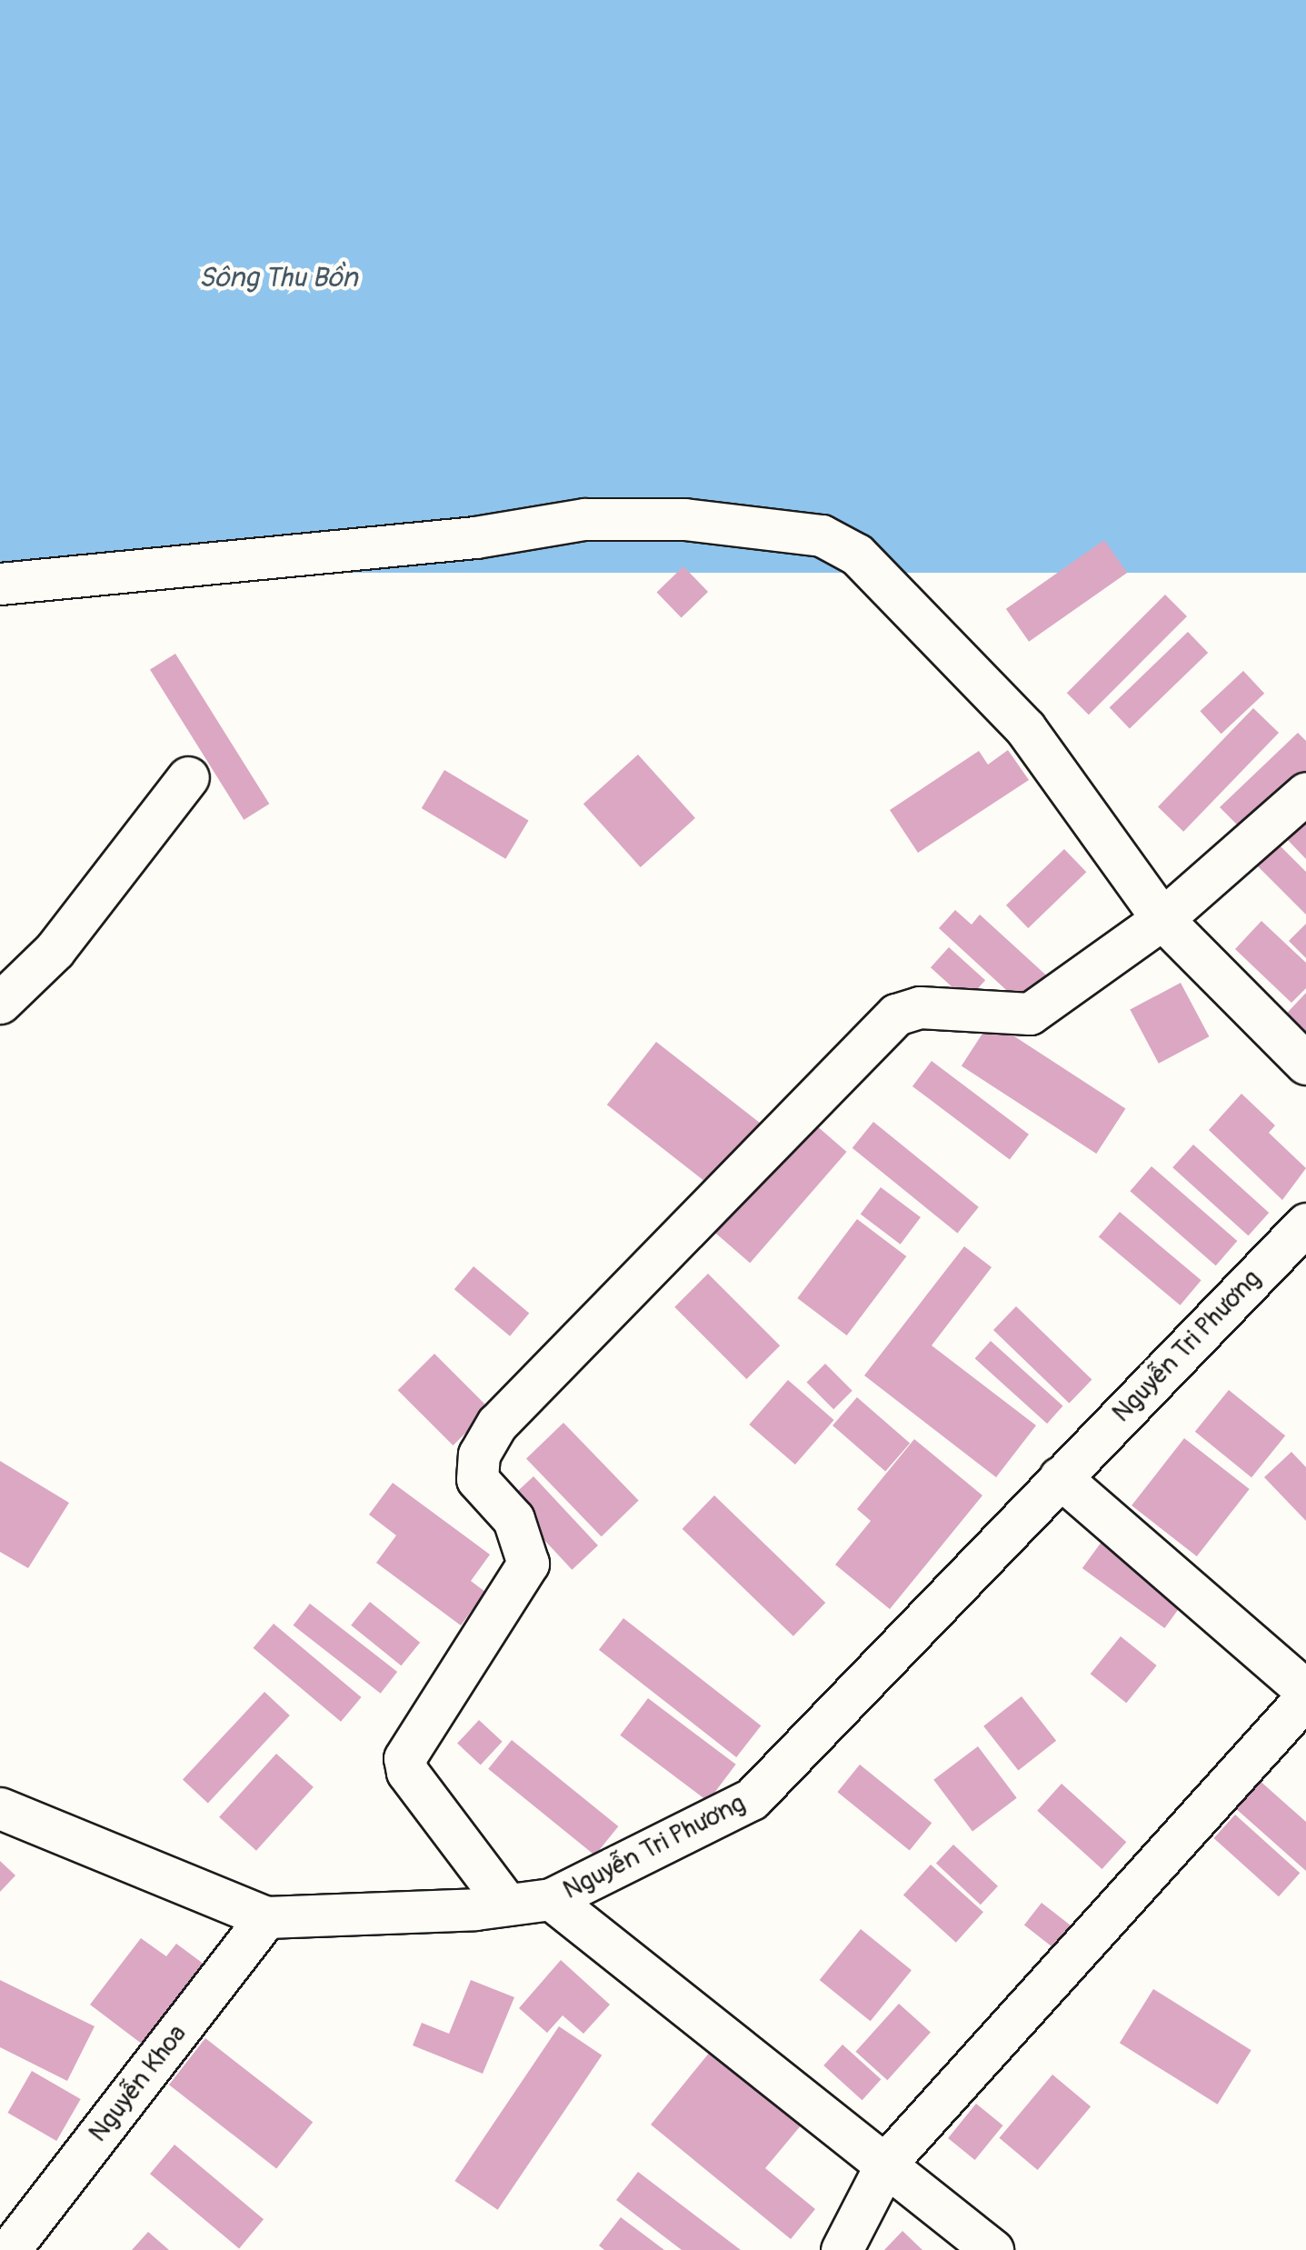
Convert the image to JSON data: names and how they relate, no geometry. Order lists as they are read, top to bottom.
{
  "streets": {
    "street": ["Nguyễn Tri Phương", "Nguyễn Khoa"]
  },
  "crossings": [
    ["Nguyễn Tri Phương", "Nguyễn Khoa"]
  ],
  "water": ["Sông Thu Bồn"]
}
